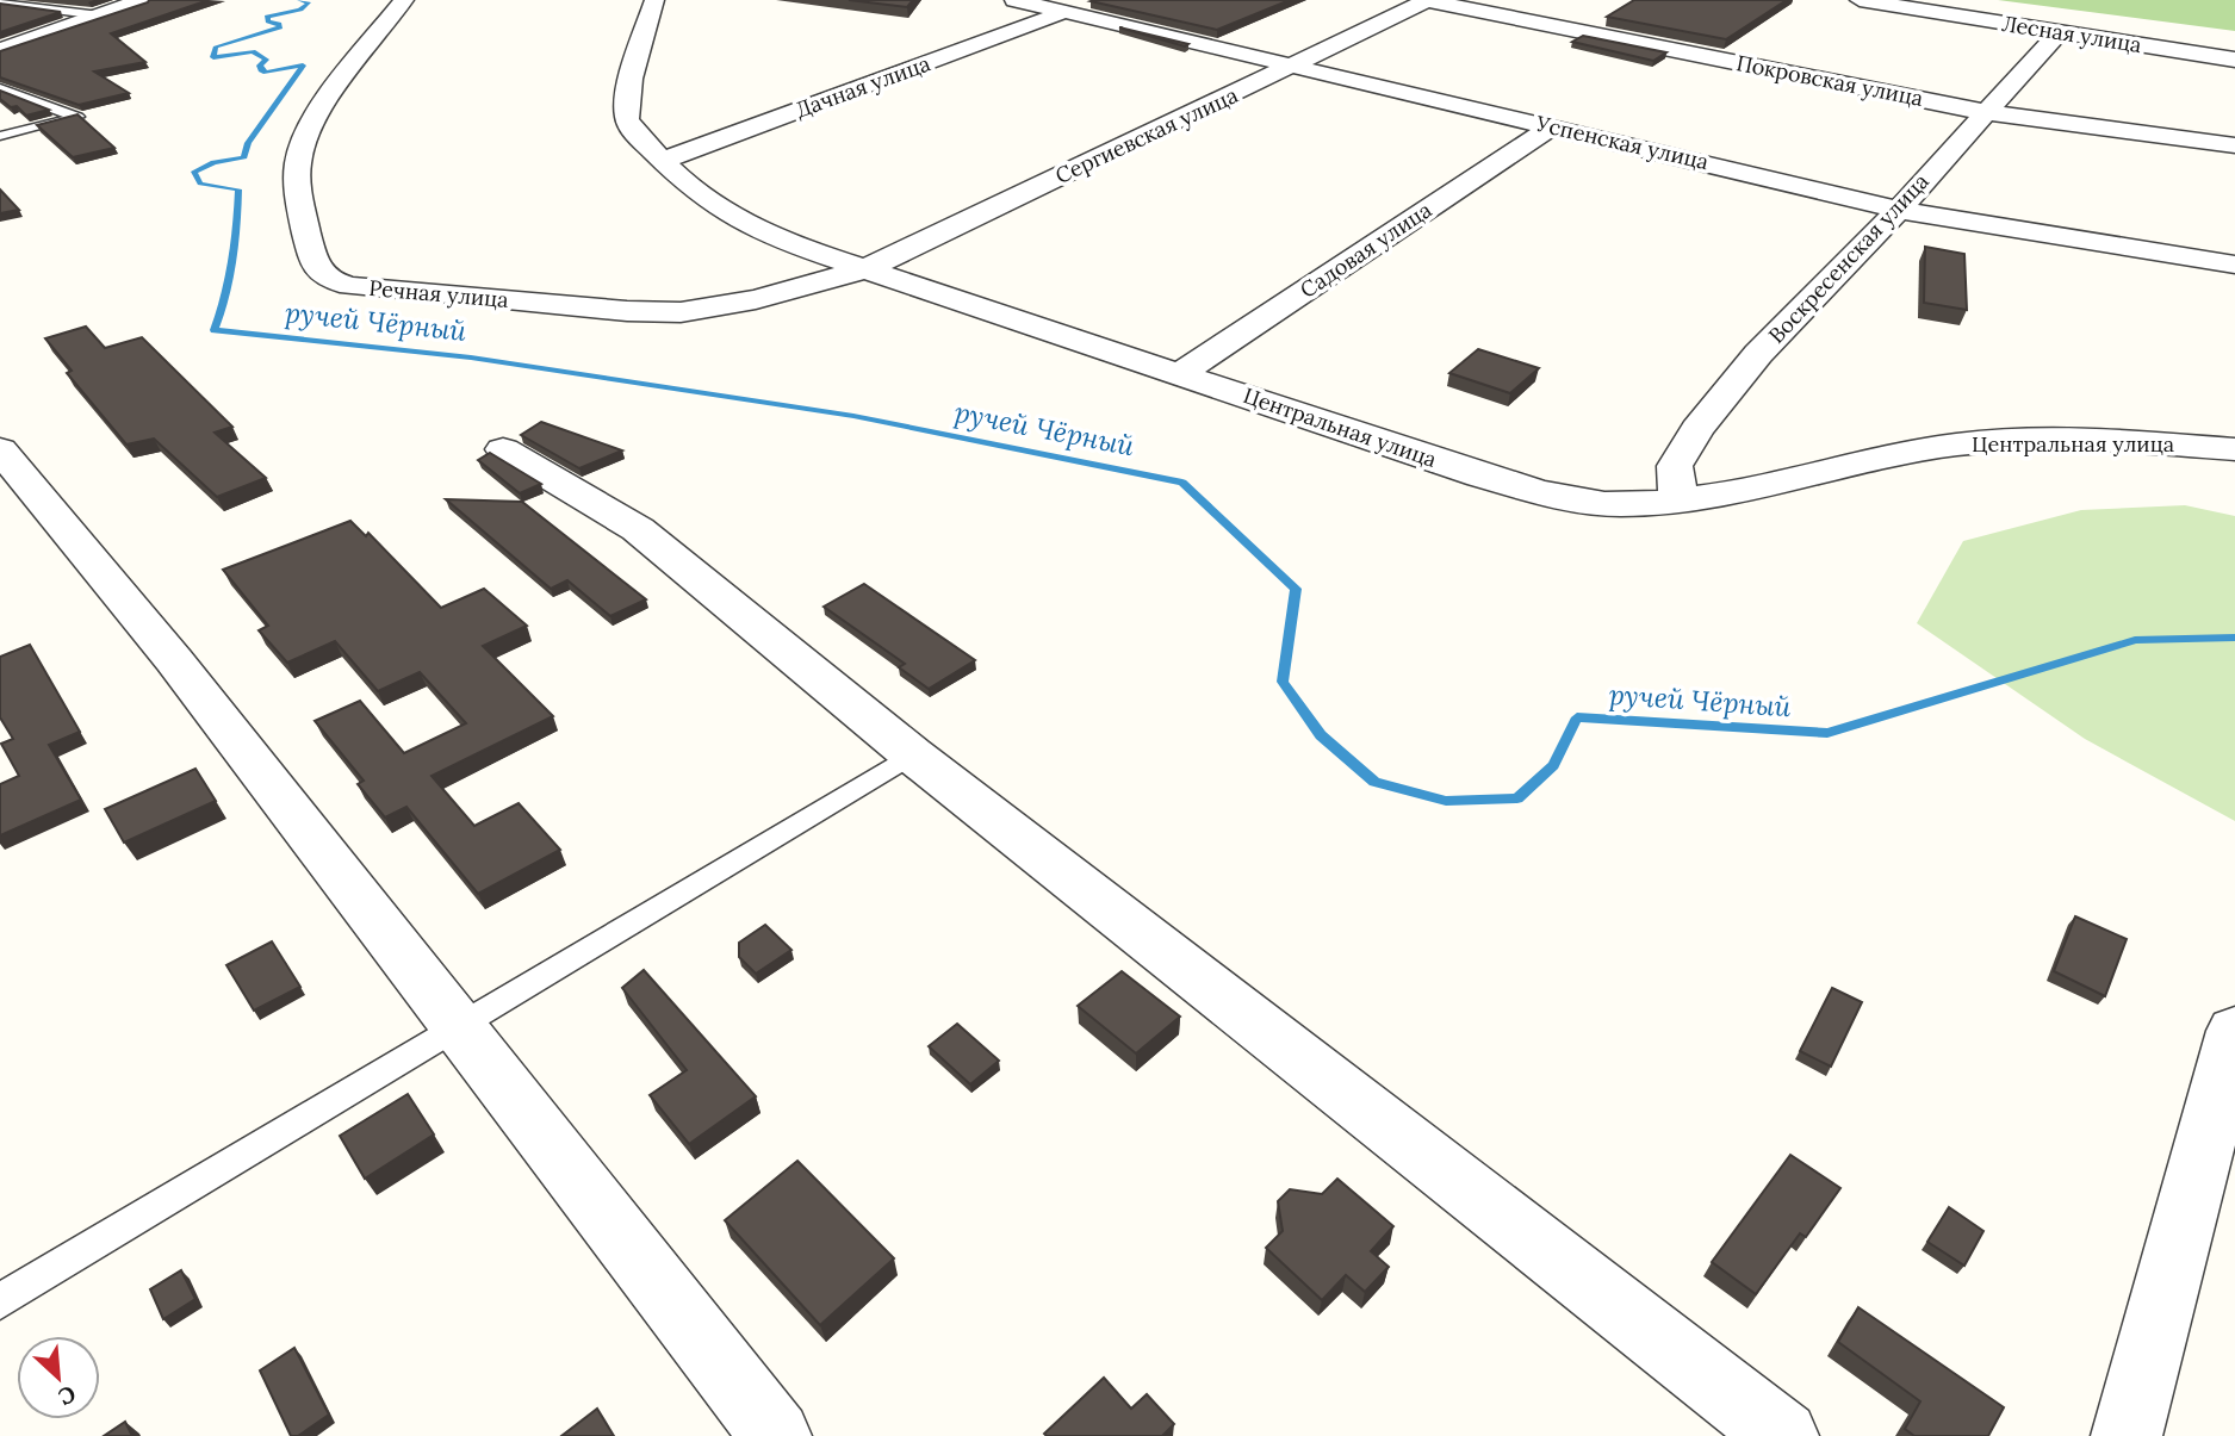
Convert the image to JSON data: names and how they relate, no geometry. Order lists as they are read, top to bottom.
{
  "streets": {
    "street": [
      "Лесная улица",
      "Покровская улица",
      "Дачная улица",
      "Сергиевская улица",
      "Успенская улица",
      "Садовая улица",
      "Воскресенская улица",
      "Речная улица",
      "Центральная улица"
    ]
  },
  "crossings": [
    ["Лесная улица", "Воскресенская улица"],
    ["Покровская улица", "Сергиевская улица"],
    ["Покровская улица", "Воскресенская улица"],
    ["Дачная улица", "Успенская улица"],
    ["Дачная улица", "Центральная улица"],
    ["Сергиевская улица", "Успенская улица"],
    ["Сергиевская улица", "Речная улица"],
    ["Сергиевская улица", "Центральная улица"],
    ["Успенская улица", "Садовая улица"],
    ["Успенская улица", "Воскресенская улица"],
    ["Садовая улица", "Центральная улица"],
    ["Воскресенская улица", "Центральная улица"],
    ["Речная улица", "Центральная улица"]
  ],
  "water": ["ручей Чёрный"],
  "north": "bottom right"
}
